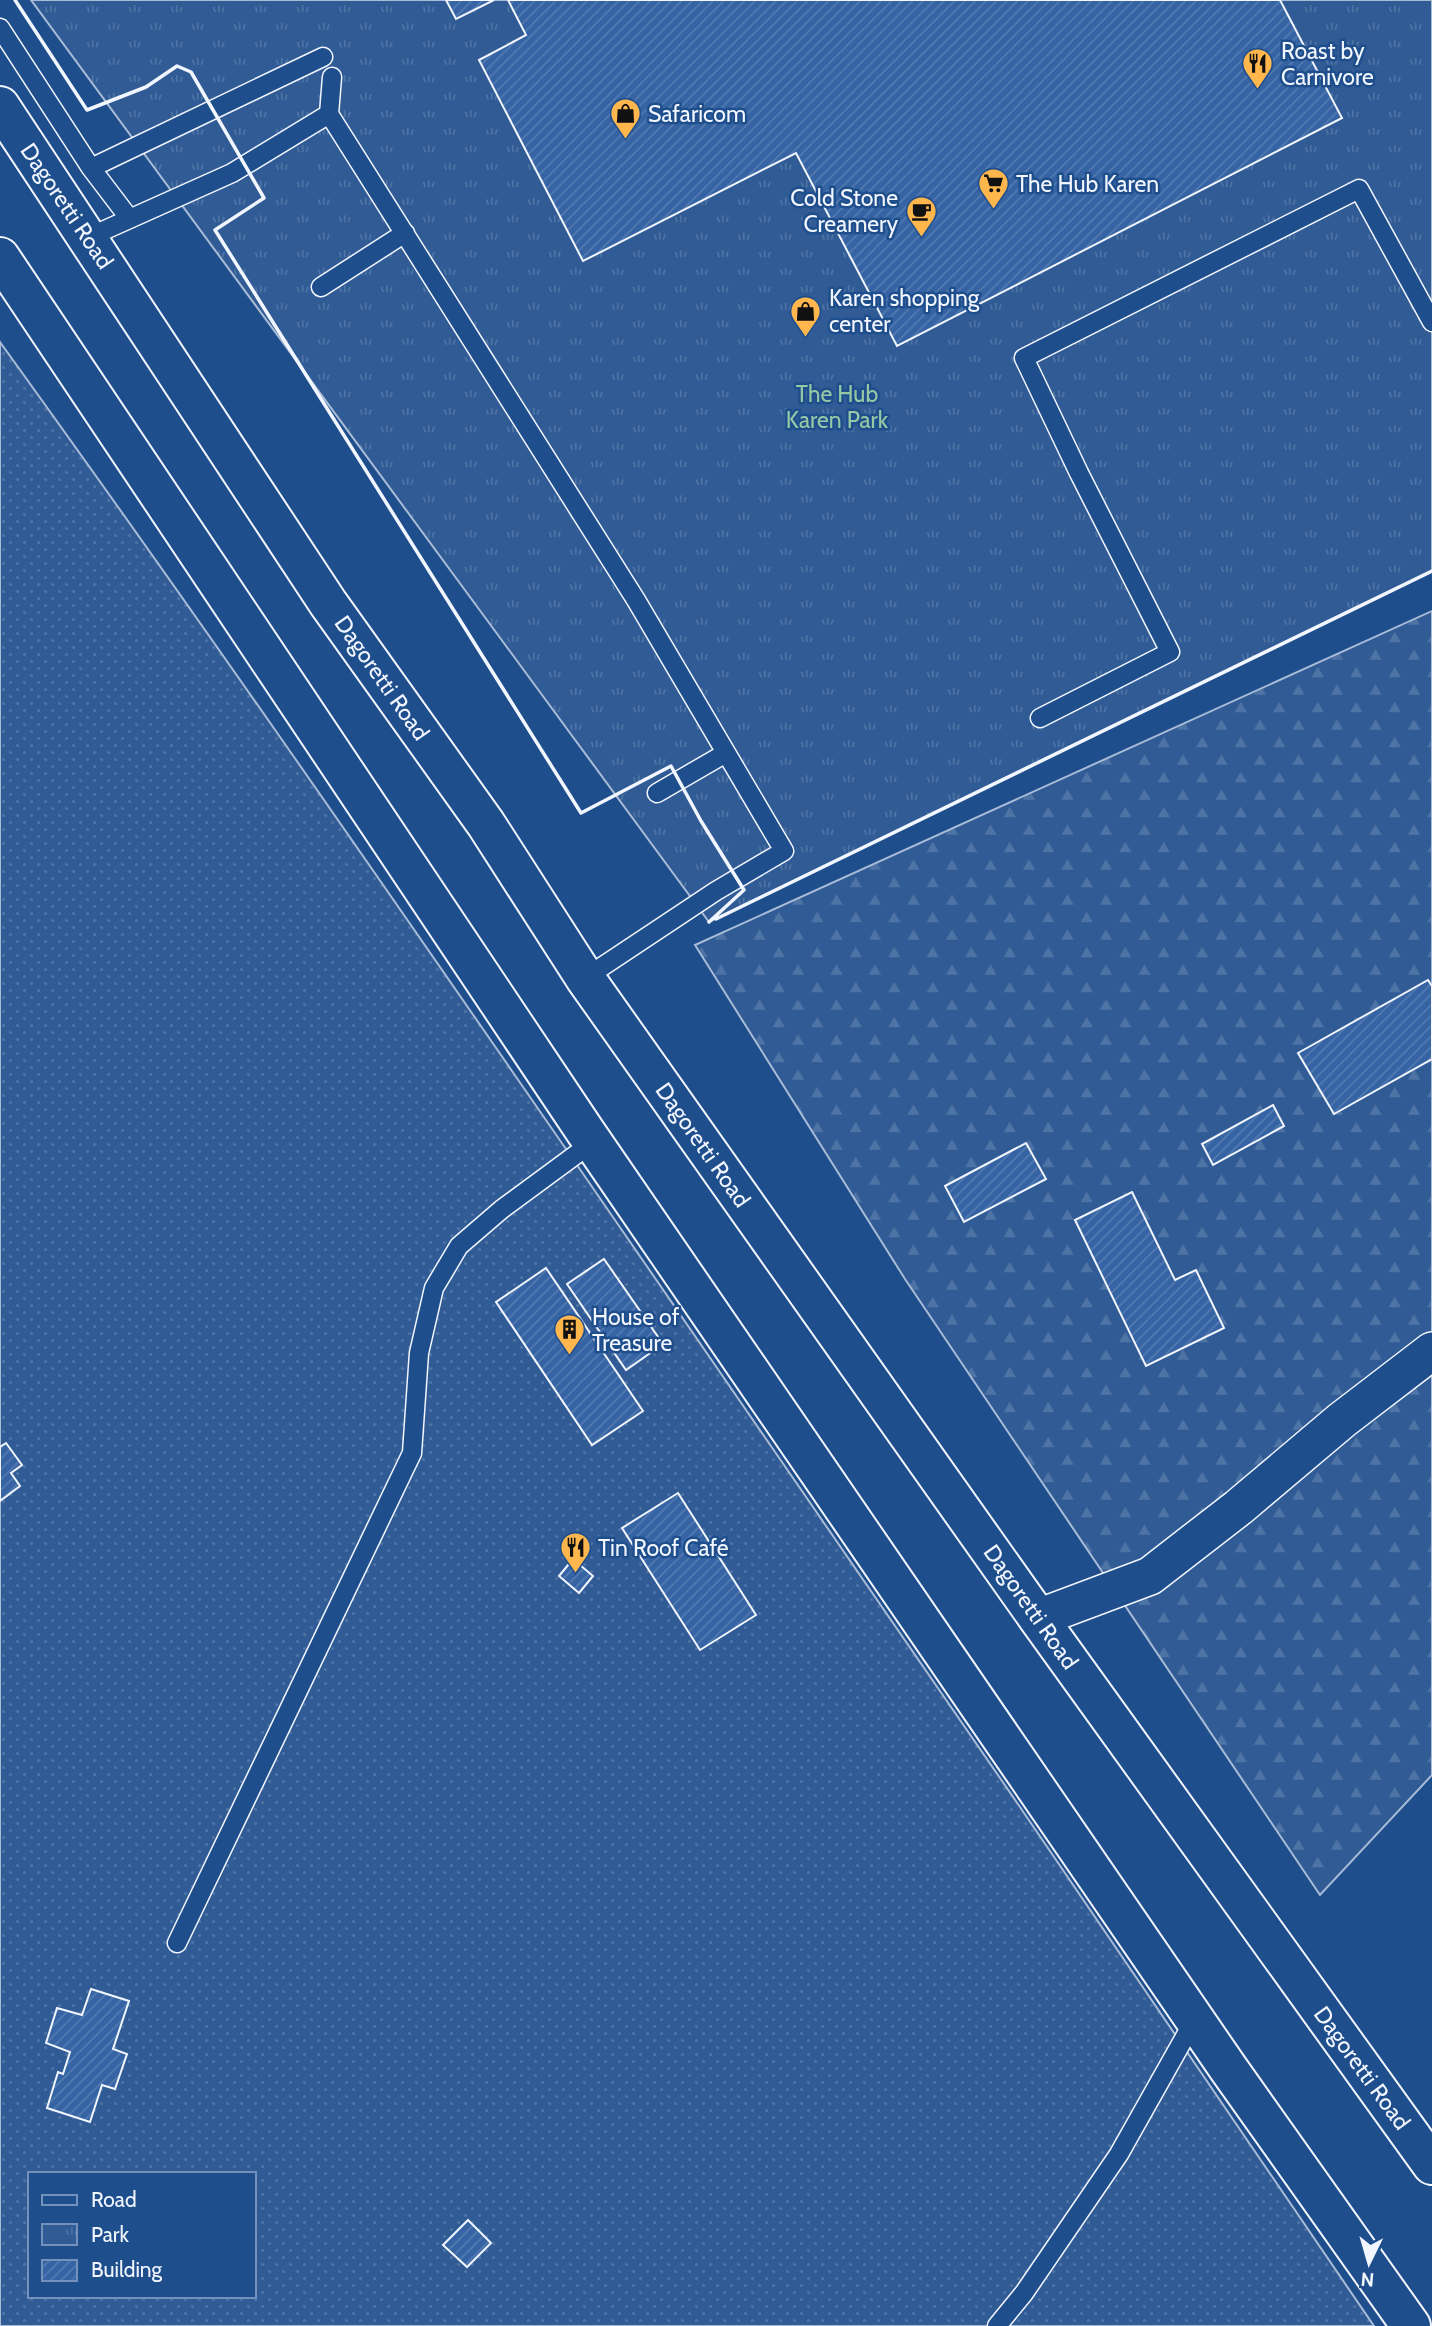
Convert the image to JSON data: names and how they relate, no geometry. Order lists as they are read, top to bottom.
{
  "streets": {
    "main road": ["Dagoretti Road"]
  },
  "parks": ["The Hub Karen Park"],
  "places": {
    "restaurant": ["Roast by Carnivore", "Tin Roof Café"],
    "shop": ["Safaricom", "Karen shopping center"],
    "supermarket": ["The Hub Karen"],
    "cafe": ["Cold Stone Creamery"],
    "building": ["House of Treasure"]
  },
  "legend": ["Road", "Park", "Building"],
  "north": "bottom"
}
